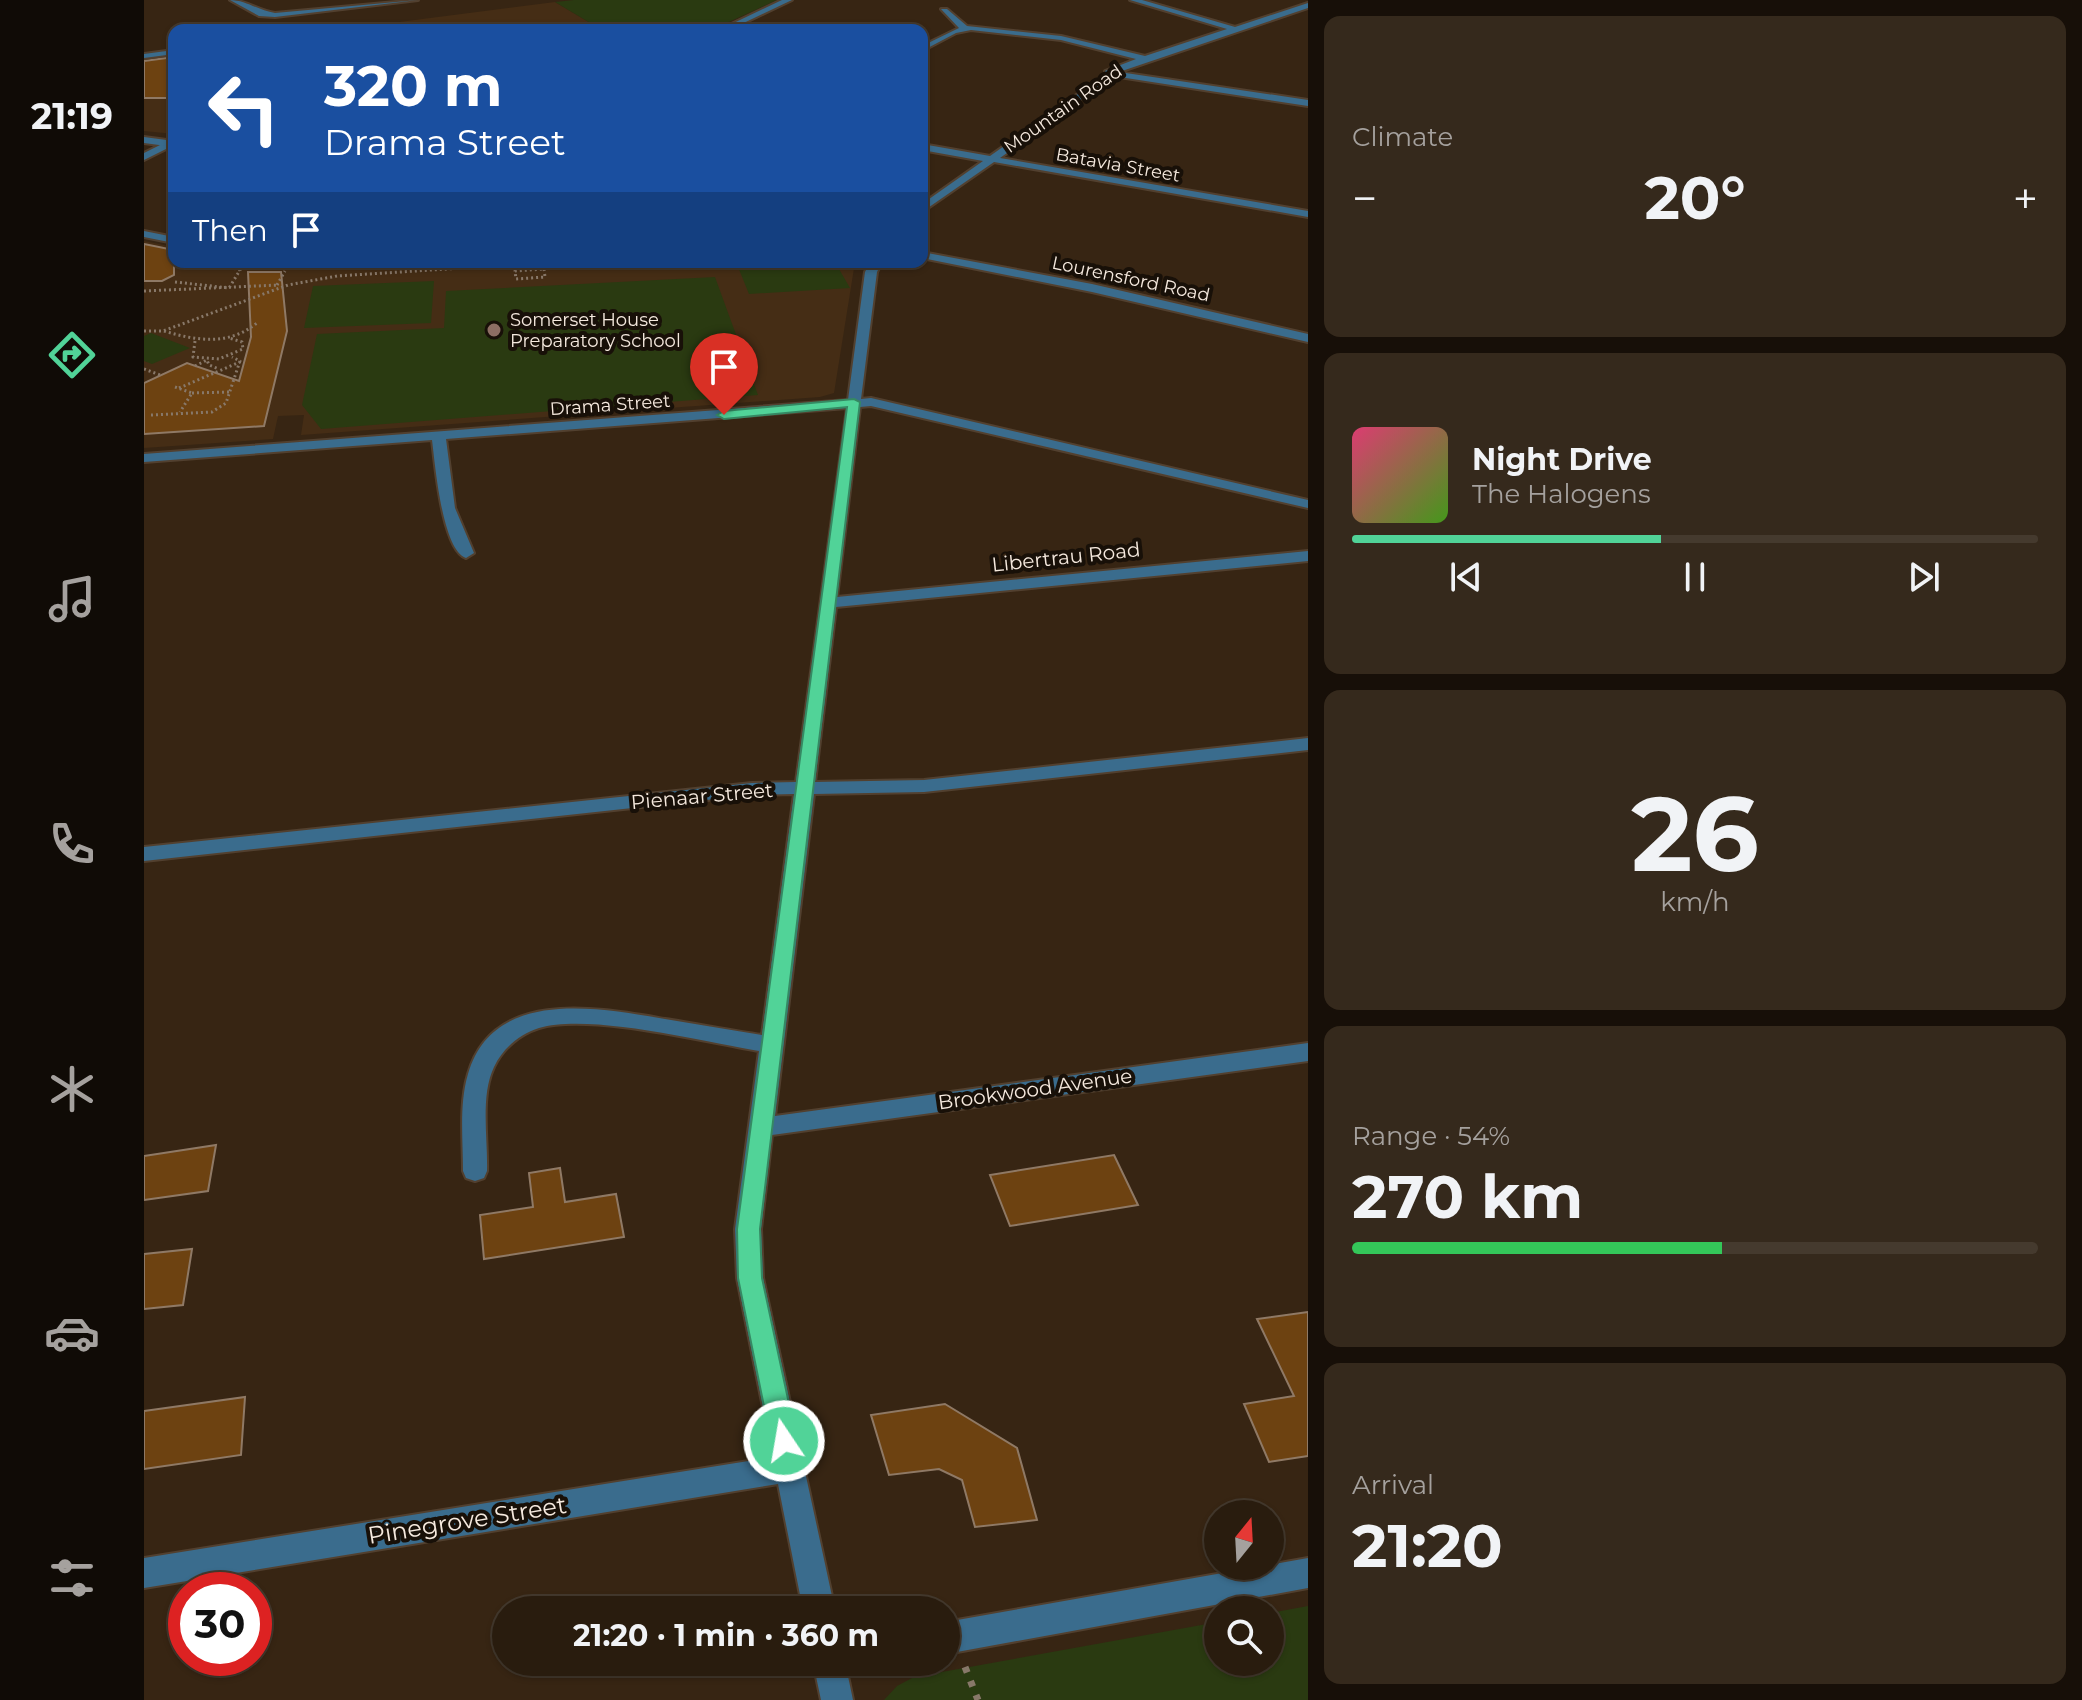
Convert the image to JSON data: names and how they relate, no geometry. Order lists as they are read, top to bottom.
{
  "streets": {
    "street": [
      "Mountain Road",
      "Batavia Street",
      "Lourensford Road",
      "Drama Street",
      "Libertrau Road",
      "Pienaar Street",
      "Brookwood Avenue",
      "Pinegrove Street"
    ]
  },
  "crossings": [
    ["Mountain Road", "Batavia Street"]
  ],
  "places": ["Somerset House Preparatory School"],
  "north": "top",
  "page": {
    "tabs": "21:19",
    "tile": [
      "Climate",
      ["26", "km/h"],
      ["Range · 54%", "270 km"],
      ["Arrival", "21:20"]
    ],
    "turn": ["320 m", "Drama Street"],
    "heat": ["−", "20°", "+"],
    "then": "Then",
    "song": ["Night Drive", "The Halogens"],
    "limit": "30",
    "trip": "21:20 · 1 min · 360 m"
  }
}
